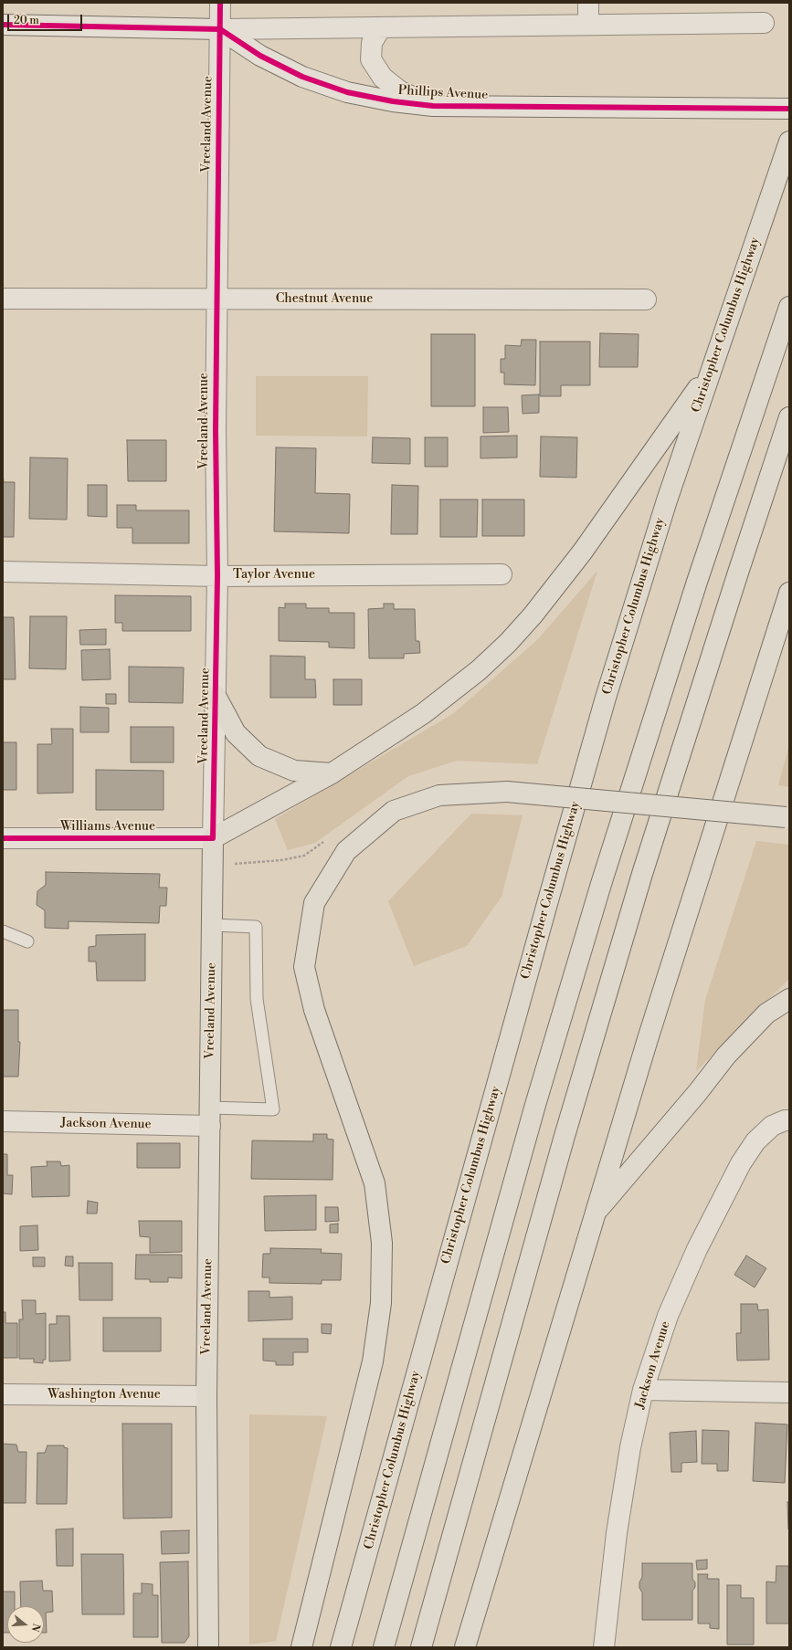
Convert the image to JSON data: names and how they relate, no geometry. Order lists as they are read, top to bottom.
{
  "streets": {
    "main road": ["Vreeland Avenue", "Christopher Columbus Highway"],
    "street": [
      "Phillips Avenue",
      "Chestnut Avenue",
      "Taylor Avenue",
      "Williams Avenue",
      "Jackson Avenue",
      "Washington Avenue"
    ]
  },
  "crossings": [
    ["Phillips Avenue", "Vreeland Avenue"],
    ["Vreeland Avenue", "Chestnut Avenue"],
    ["Vreeland Avenue", "Taylor Avenue"],
    ["Vreeland Avenue", "Williams Avenue"],
    ["Vreeland Avenue", "Jackson Avenue"],
    ["Vreeland Avenue", "Washington Avenue"]
  ],
  "scale_bar": "20 m",
  "north": "right"
}
